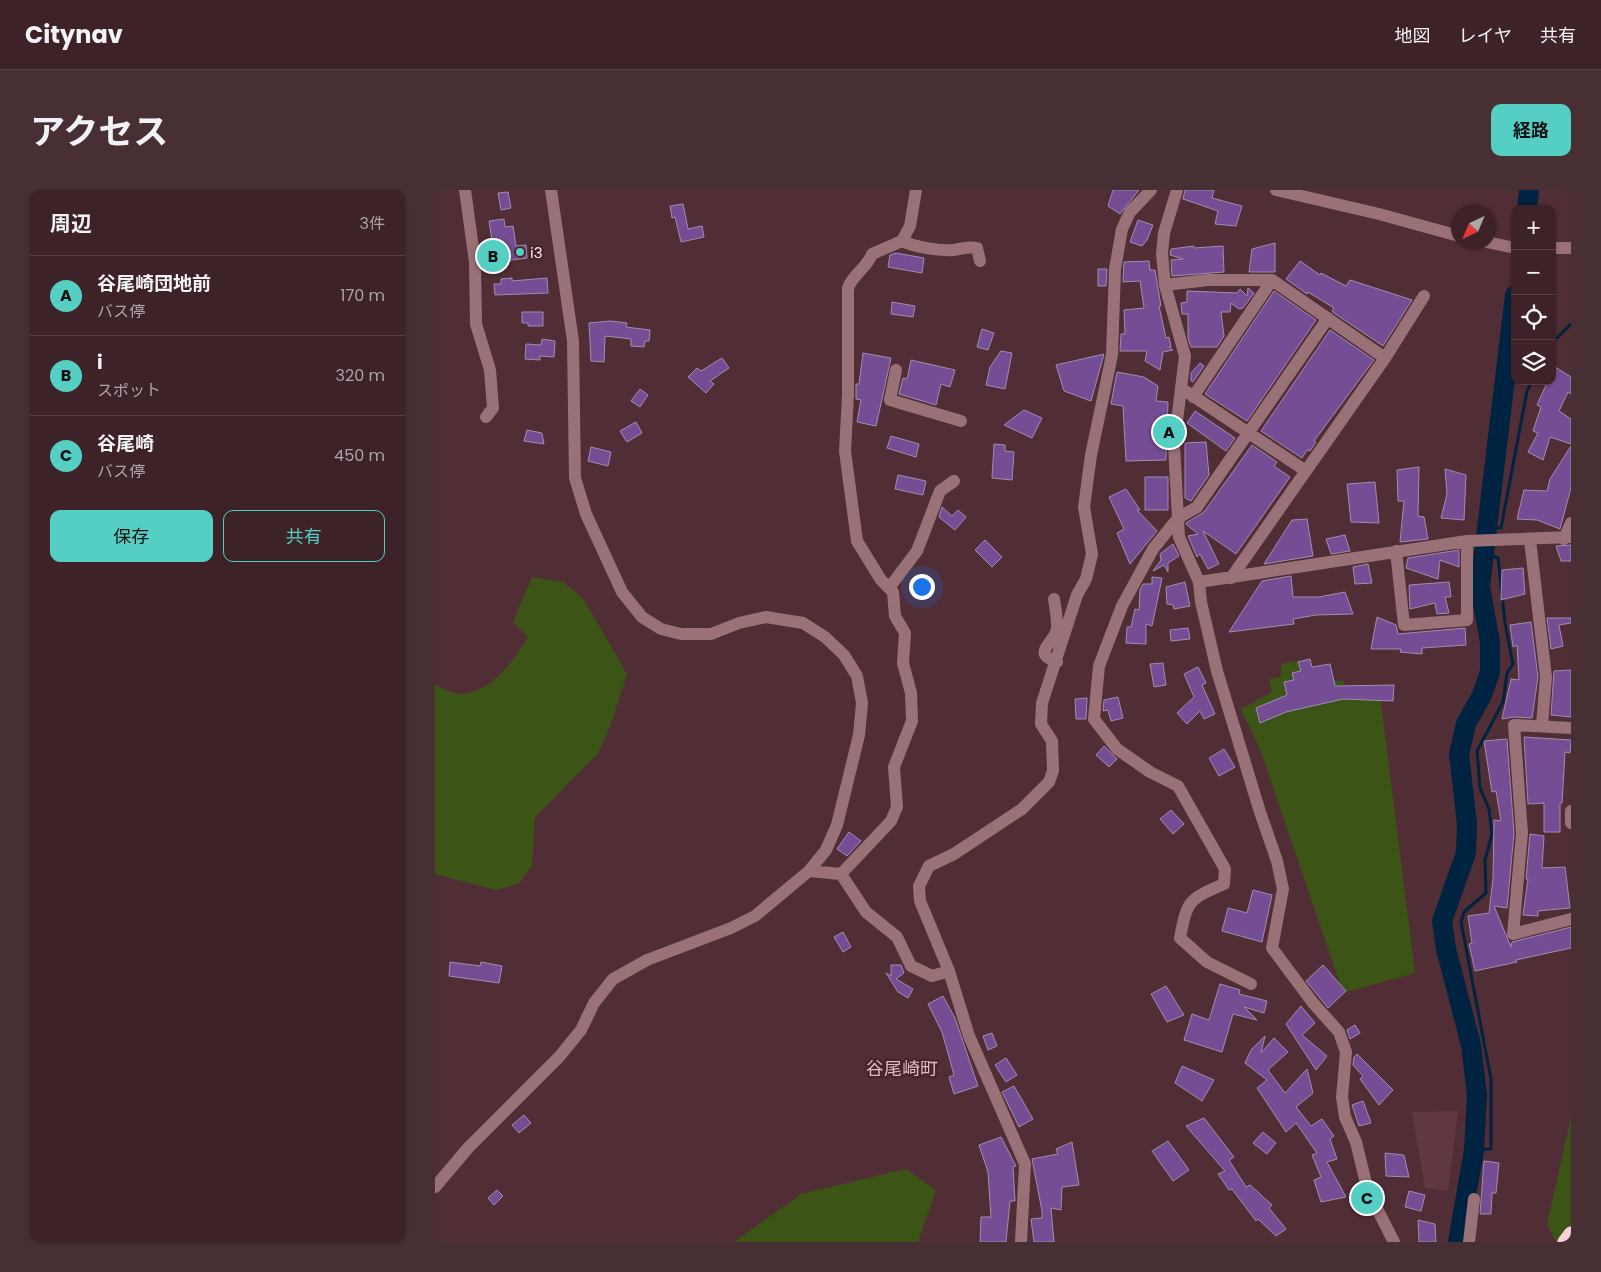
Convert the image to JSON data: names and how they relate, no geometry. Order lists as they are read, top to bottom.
{
  "districts": ["谷尾崎町"],
  "places": ["i3"],
  "north": "bottom left",
  "page": {
    "header": "Citynav",
    "nav": ["地図", "レイヤ", "共有"],
    "title": "アクセス",
    "buttons": [
      "経路",
      ["保存", "共有"]
    ],
    "heading": ["周辺", "3件"],
    "map_buttons": ["+", "−"],
    "pins": ["B", "A", "C"],
    "list": [
      {
        "mark": "A",
        "name": "谷尾崎団地前",
        "note": "バス停",
        "value": "170 m"
      },
      {
        "mark": "B",
        "name": "i",
        "note": "スポット",
        "value": "320 m"
      },
      {
        "mark": "C",
        "name": "谷尾崎",
        "note": "バス停",
        "value": "450 m"
      }
    ]
  }
}
